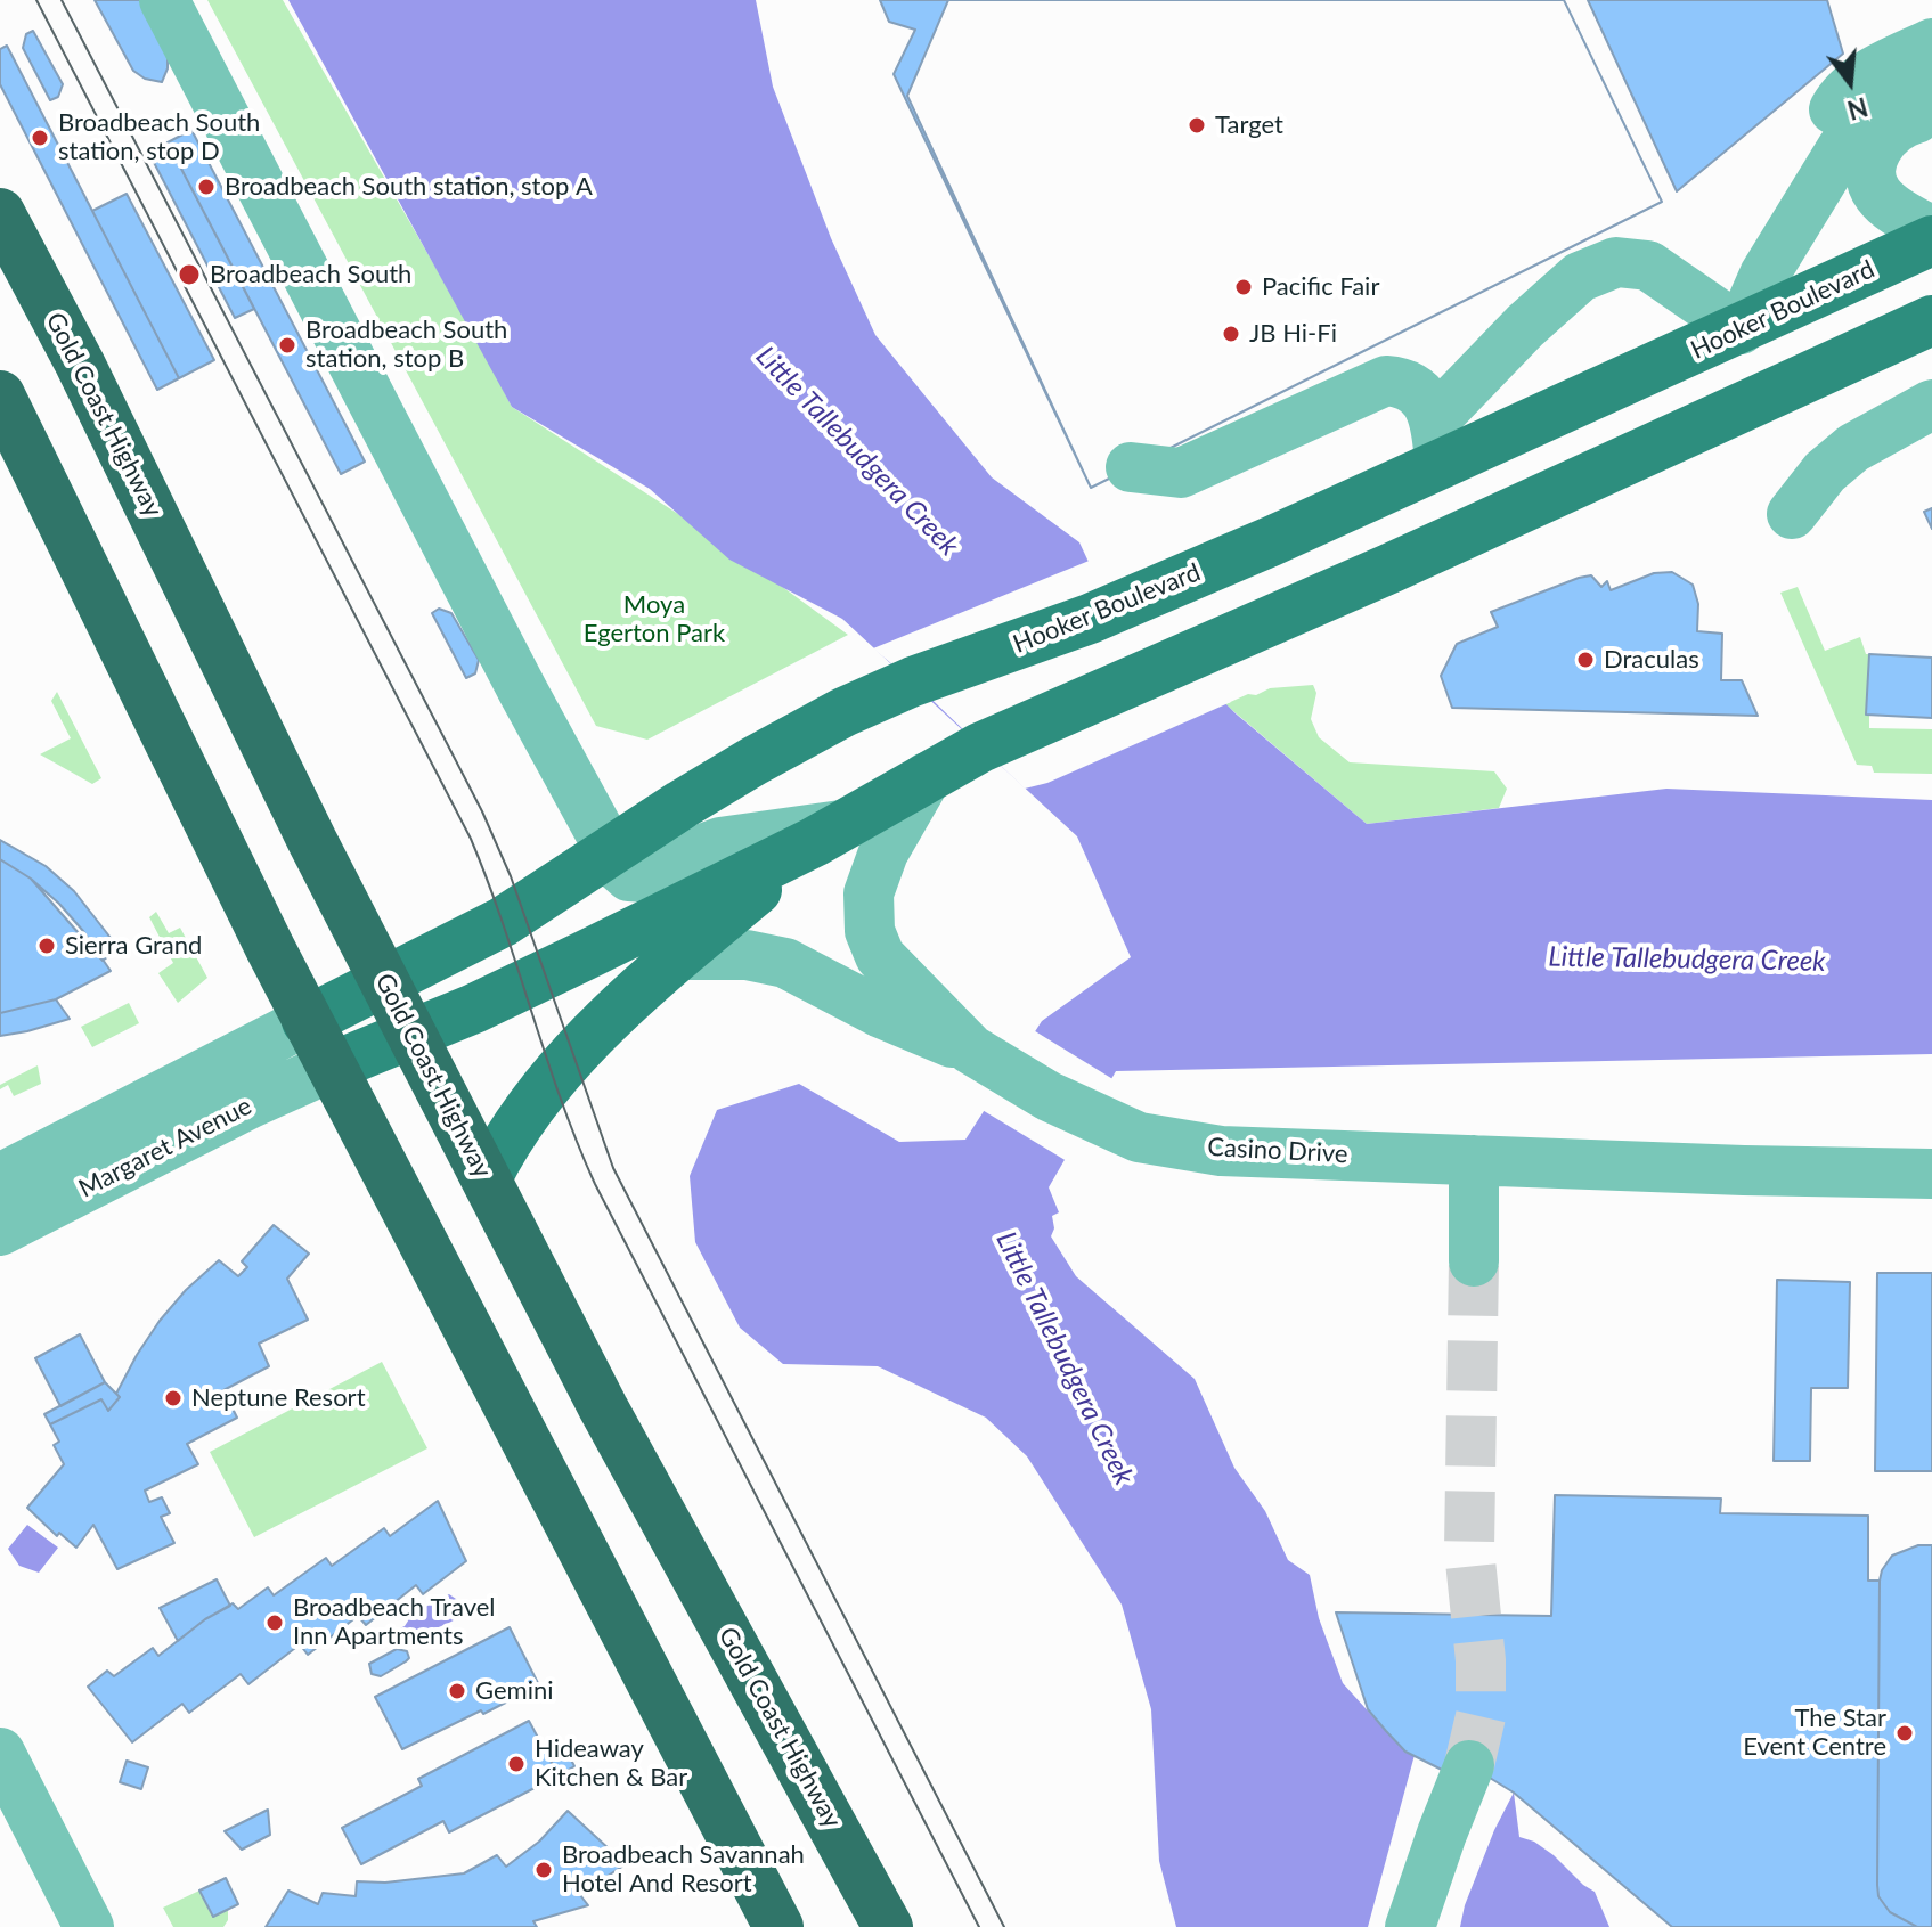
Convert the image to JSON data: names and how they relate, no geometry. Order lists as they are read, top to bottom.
{
  "streets": {
    "highway": ["Gold Coast Highway"],
    "main road": ["Hooker Boulevard"],
    "street": ["Margaret Avenue", "Casino Drive"]
  },
  "crossings": [
    ["Hooker Boulevard", "Gold Coast Highway"],
    ["Hooker Boulevard", "Margaret Avenue"]
  ],
  "water": ["Little Tallebudgera Creek"],
  "parks": ["Moya Egerton Park"],
  "places": [
    "Target",
    "Broadbeach South station, stop D",
    "Broadbeach South station, stop A",
    "Broadbeach South",
    "Pacific Fair",
    "JB Hi-Fi",
    "Broadbeach South station, stop B",
    "Draculas",
    "Sierra Grand",
    "Neptune Resort",
    "Broadbeach Travel Inn Apartments",
    "Gemini",
    "The Star Event Centre",
    "Hideaway Kitchen & Bar",
    "Broadbeach Savannah Hotel And Resort"
  ],
  "north": "bottom"
}
